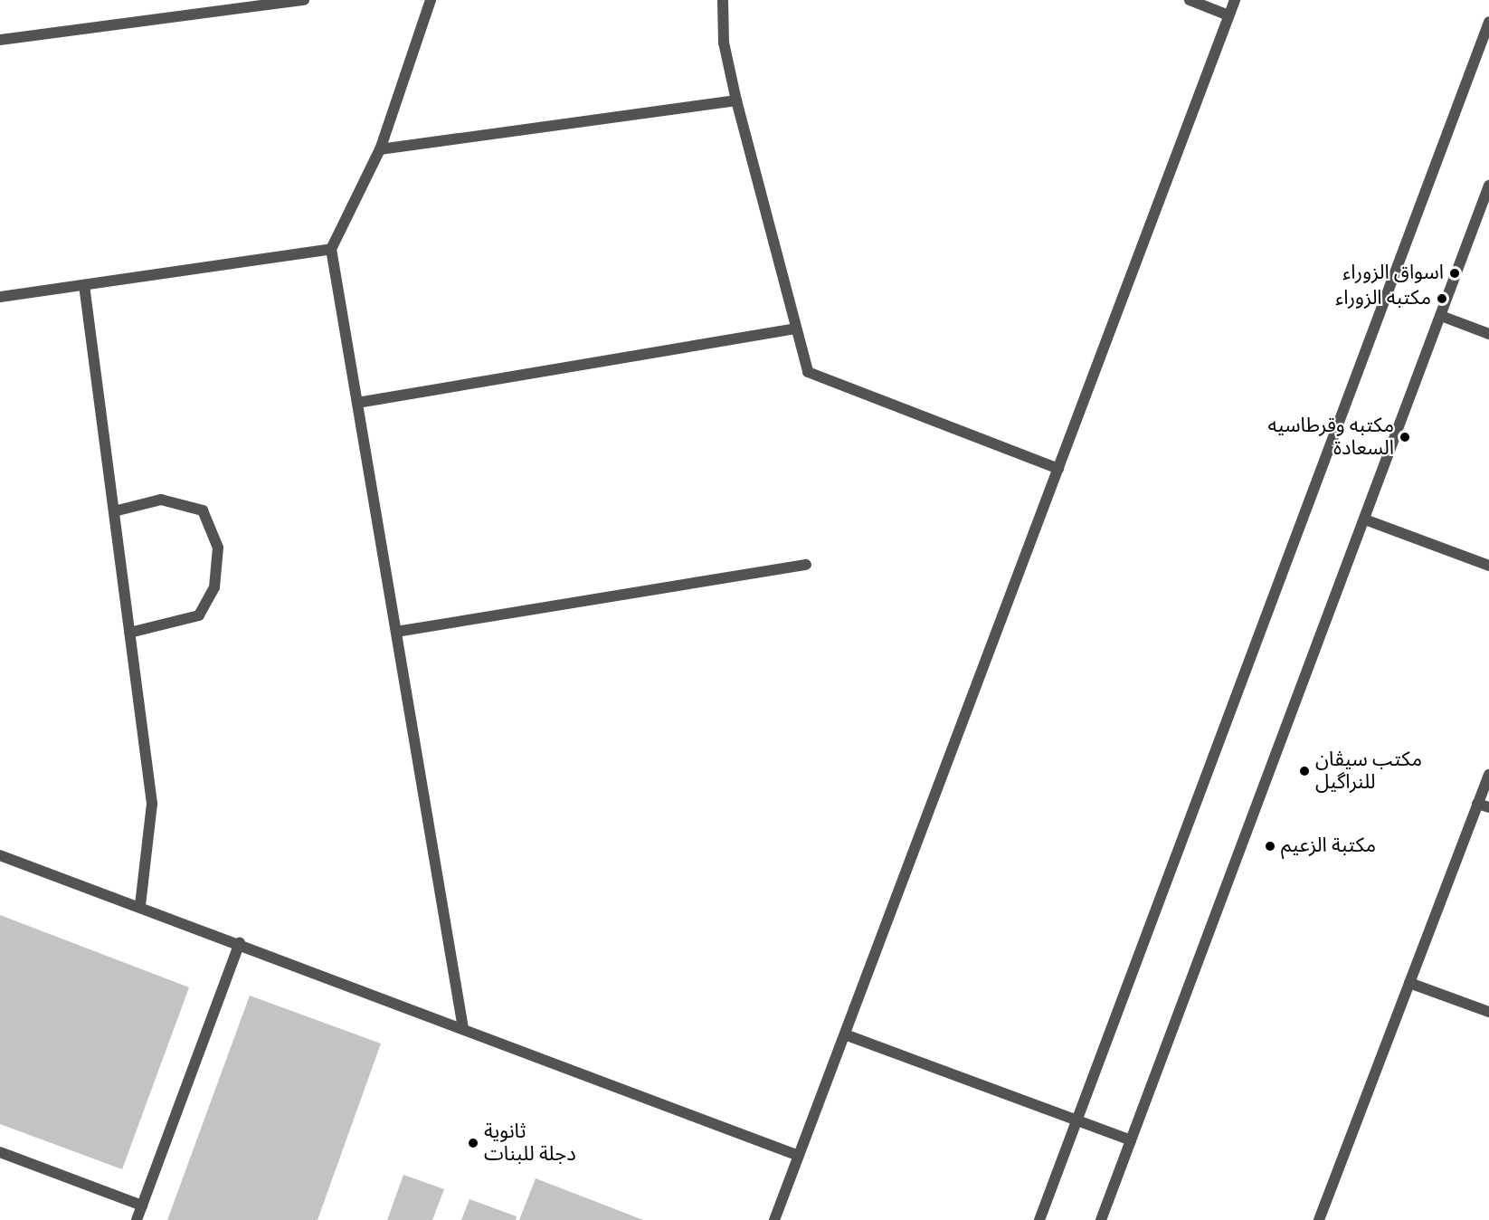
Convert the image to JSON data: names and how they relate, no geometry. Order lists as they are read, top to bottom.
{
  "places": [
    "اسواق الزوراء",
    "مكتبه الزوراء",
    "مكتبه وقرطاسيه السعادة",
    "مكتب سيڤان للنراگيل",
    "مكتبة الزعيم",
    "ثانوية دجلة للبنات"
  ]
}
